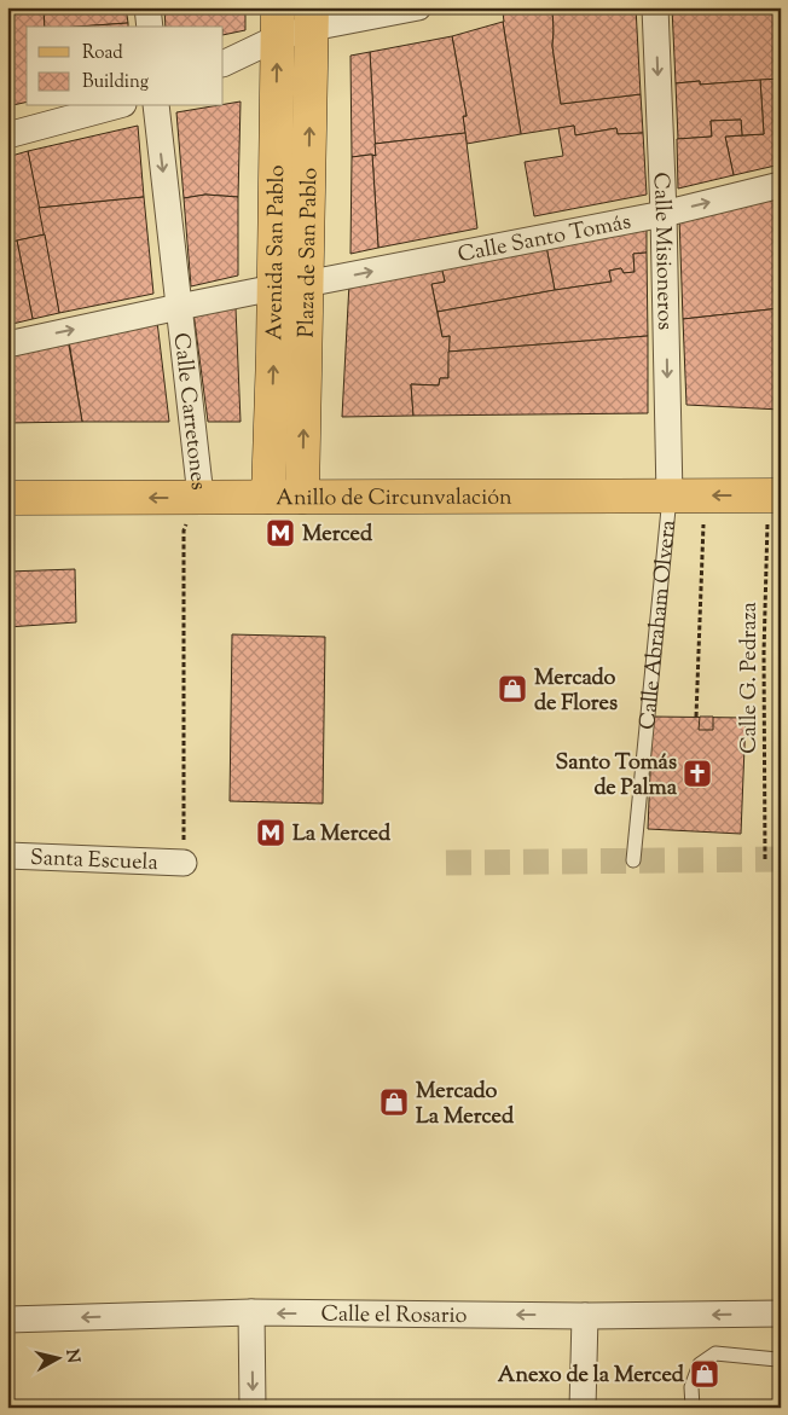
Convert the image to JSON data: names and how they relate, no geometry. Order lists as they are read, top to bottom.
{
  "streets": {
    "main road": ["Avenida San Pablo", "Plaza de San Pablo", "Anillo de Circunvalación"],
    "street": [
      "Calle Santo Tomás",
      "Calle Misioneros",
      "Calle Carretones",
      "Santa Escuela",
      "Calle el Rosario"
    ],
    "lane": ["Calle Abraham Olvera"],
    "path": ["Calle G. Pedraza"]
  },
  "crossings": [
    ["Calle Santo Tomás", "Calle Misioneros"],
    ["Calle Santo Tomás", "Avenida San Pablo"],
    ["Calle Santo Tomás", "Plaza de San Pablo"],
    ["Calle Santo Tomás", "Calle Carretones"],
    ["Calle Misioneros", "Anillo de Circunvalación"],
    ["Calle Misioneros", "Calle Abraham Olvera"],
    ["Avenida San Pablo", "Plaza de San Pablo"],
    ["Avenida San Pablo", "Anillo de Circunvalación"],
    ["Plaza de San Pablo", "Anillo de Circunvalación"],
    ["Calle Carretones", "Anillo de Circunvalación"],
    ["Calle Carretones", "Santa Escuela"],
    ["Anillo de Circunvalación", "Calle Abraham Olvera"],
    ["Anillo de Circunvalación", "Calle G. Pedraza"]
  ],
  "one_way": [
    "Calle Santo Tomás",
    "Calle Misioneros",
    "Avenida San Pablo",
    "Plaza de San Pablo",
    "Calle el Rosario"
  ],
  "places": {
    "metro station": ["Merced", "La Merced"],
    "shop": ["Mercado de Flores", "Mercado La Merced", "Anexo de la Merced"],
    "church": ["Santo Tomás de Palma"]
  },
  "legend": ["Road", "Building"],
  "north": "right"
}
